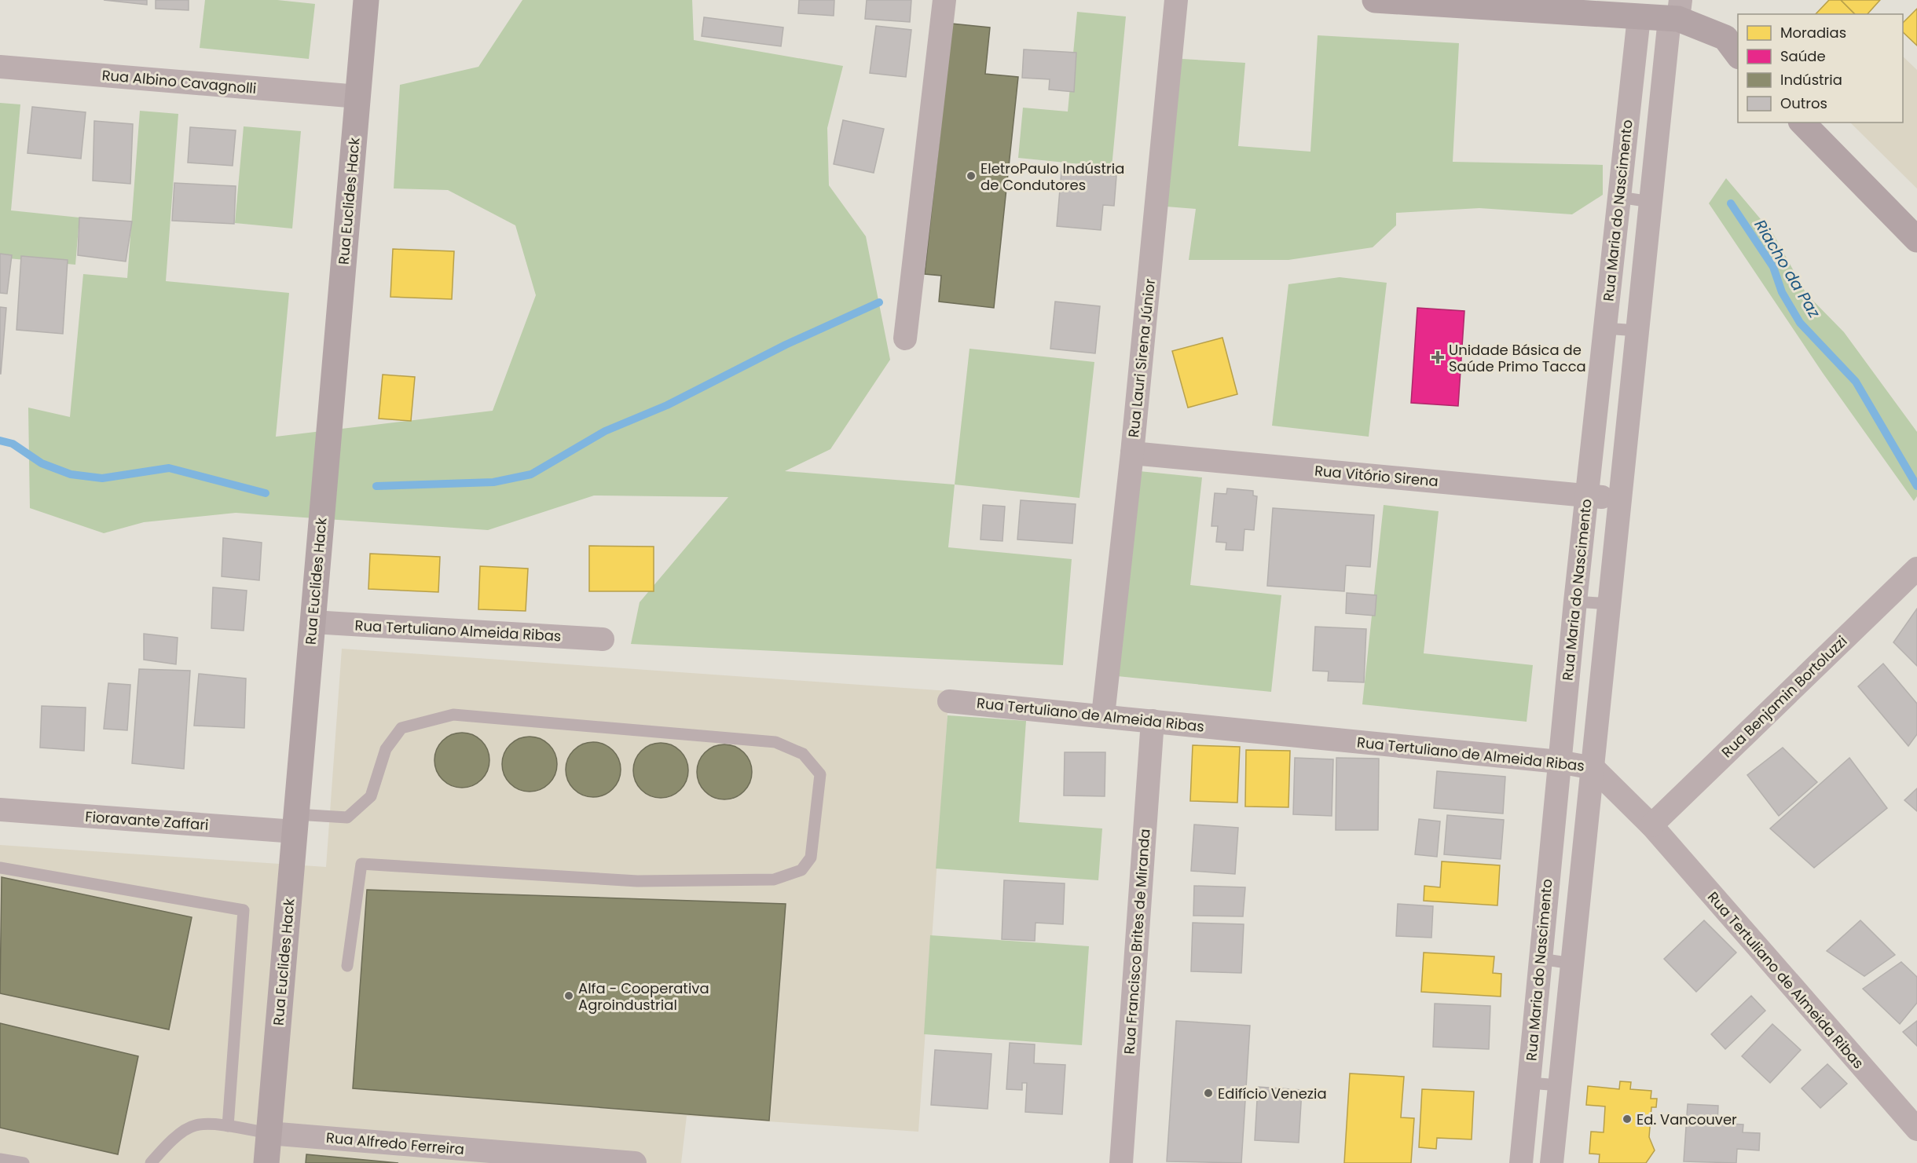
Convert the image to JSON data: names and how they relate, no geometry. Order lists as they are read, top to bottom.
{
  "streets": {
    "main road": ["Rua Euclides Hack"],
    "street": [
      "Rua Albino Cavagnolli",
      "Rua Maria do Nascimento",
      "Rua Lauri Sirena Júnior",
      "Rua Vitório Sirena",
      "Rua Tertuliano Almeida Ribas",
      "Rua Benjamin Bortoluzzi",
      "Rua Tertuliano de Almeida Ribas",
      "Fioravante Zaffari",
      "Rua Francisco Brites de Miranda",
      "Rua Alfredo Ferreira"
    ]
  },
  "crossings": [
    ["Rua Albino Cavagnolli", "Rua Euclides Hack"],
    ["Rua Euclides Hack", "Rua Tertuliano Almeida Ribas"],
    ["Rua Euclides Hack", "Fioravante Zaffari"],
    ["Rua Euclides Hack", "Rua Alfredo Ferreira"],
    ["Rua Maria do Nascimento", "Rua Vitório Sirena"],
    ["Rua Maria do Nascimento", "Rua Tertuliano de Almeida Ribas"],
    ["Rua Lauri Sirena Júnior", "Rua Vitório Sirena"],
    ["Rua Lauri Sirena Júnior", "Rua Tertuliano de Almeida Ribas"],
    ["Rua Benjamin Bortoluzzi", "Rua Tertuliano de Almeida Ribas"],
    ["Rua Tertuliano de Almeida Ribas", "Rua Francisco Brites de Miranda"]
  ],
  "water": ["Riacho da Paz"],
  "places": {
    "other": [
      "EletroPaulo Indústria de Condutores",
      "Alfa - Cooperativa Agroindustrial",
      "Edifício Venezia",
      "Ed. Vancouver"
    ],
    "health": ["Unidade Básica de Saúde Primo Tacca"]
  },
  "legend": [
    "Moradias",
    "Saúde",
    "Indústria",
    "Outros"
  ]
}
